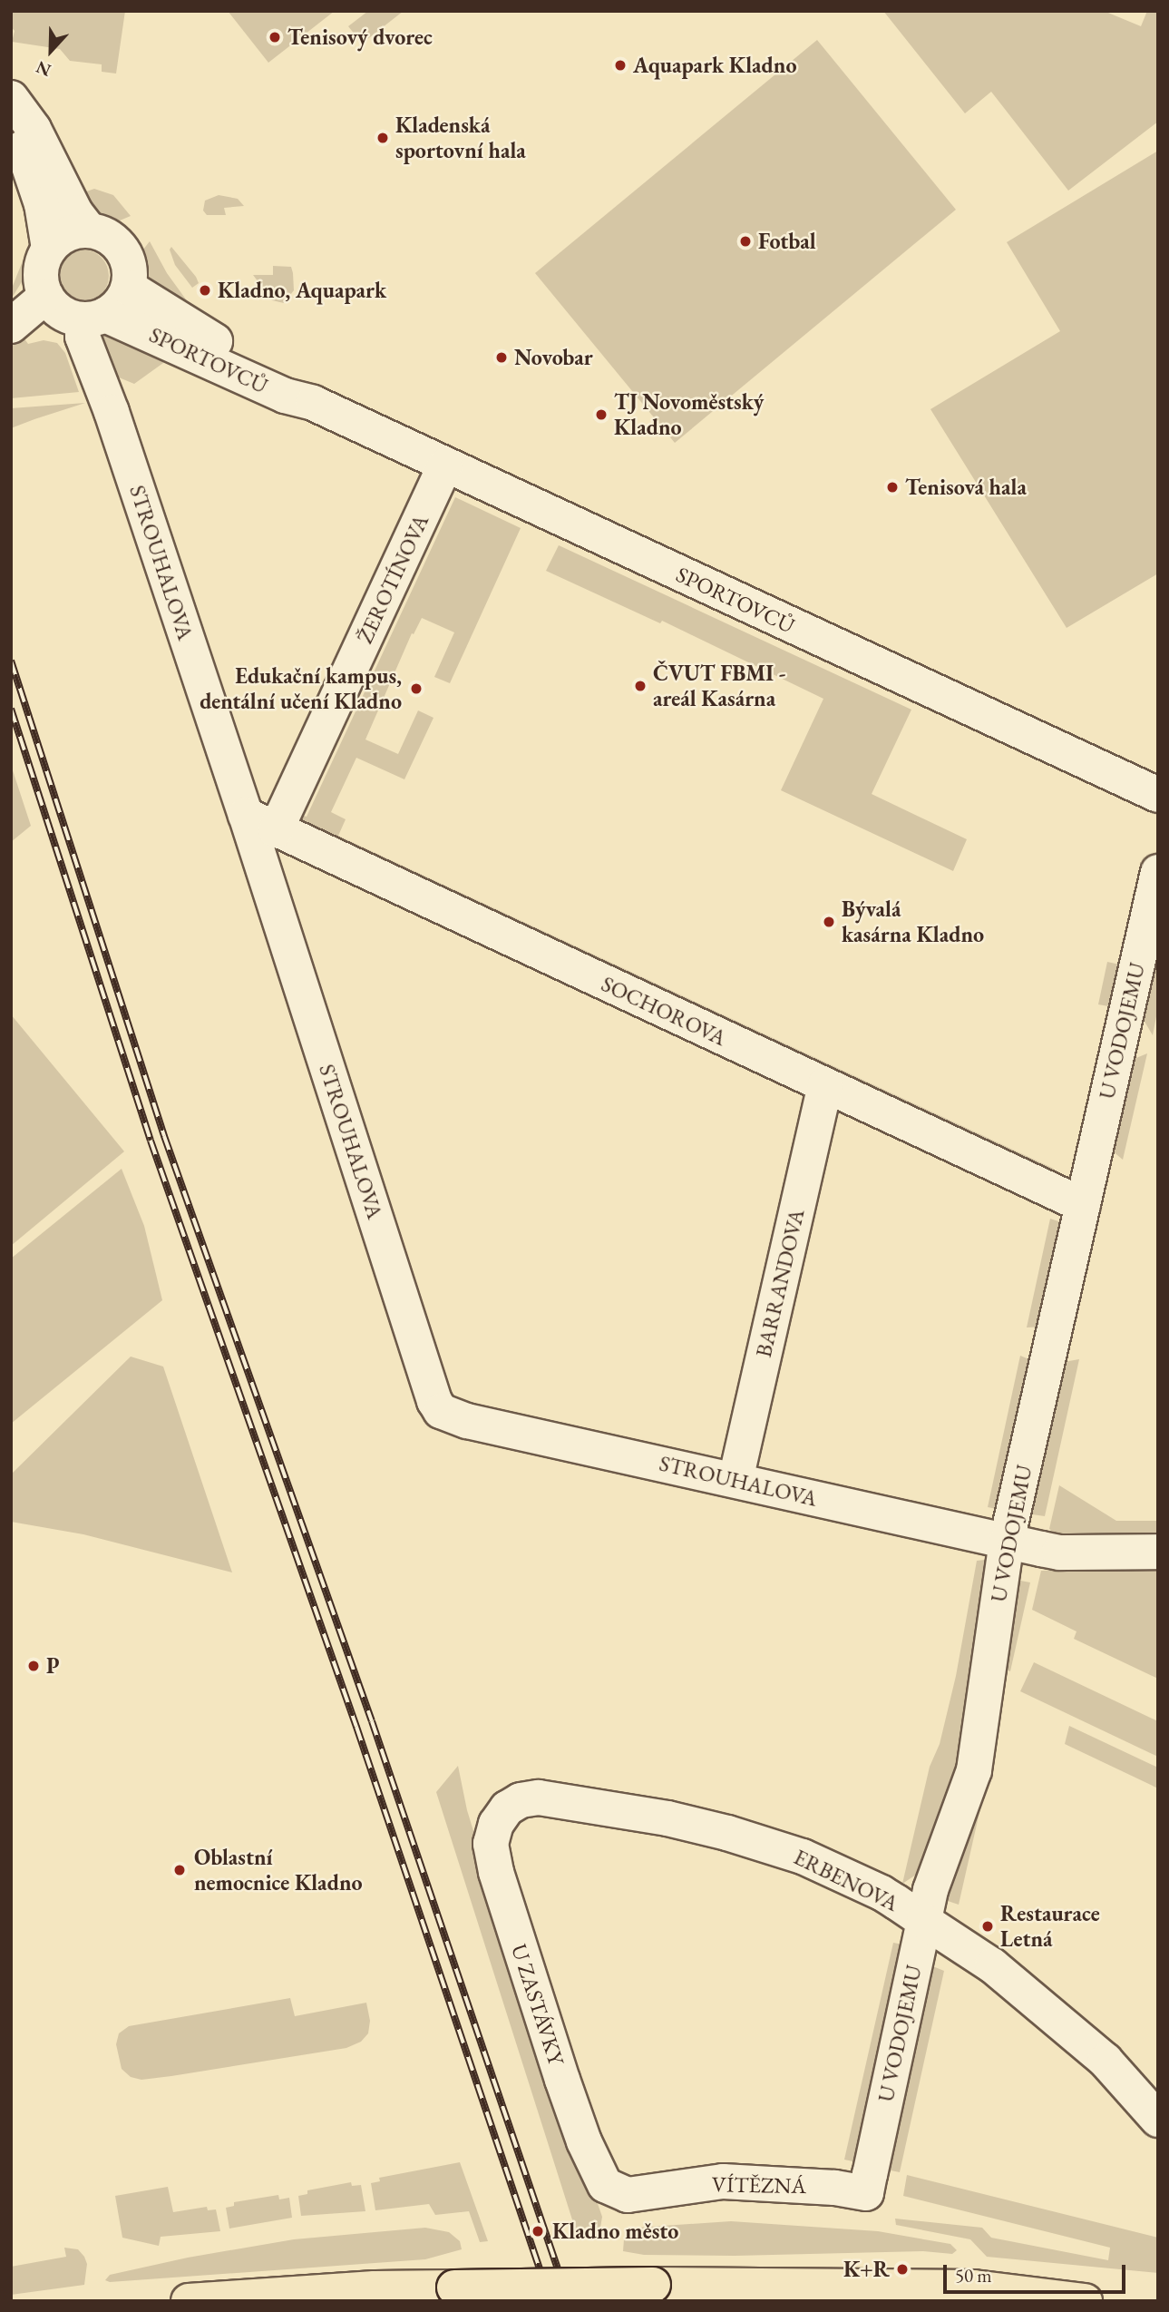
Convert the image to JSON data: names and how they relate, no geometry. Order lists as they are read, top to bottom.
{
  "streets": {
    "street": [
      "SPORTOVCŮ",
      "STROUHALOVA",
      "ŽEROTÍNOVA",
      "SOCHOROVA",
      "U VODOJEMU",
      "BARRANDOVA",
      "ERBENOVA",
      "U ZASTÁVKY",
      "VÍTĚZNÁ"
    ]
  },
  "crossings": [
    ["SPORTOVCŮ", "STROUHALOVA"],
    ["SPORTOVCŮ", "ŽEROTÍNOVA"],
    ["STROUHALOVA", "SOCHOROVA"],
    ["STROUHALOVA", "U VODOJEMU"],
    ["STROUHALOVA", "BARRANDOVA"],
    ["ŽEROTÍNOVA", "SOCHOROVA"],
    ["SOCHOROVA", "U VODOJEMU"],
    ["SOCHOROVA", "BARRANDOVA"],
    ["U VODOJEMU", "ERBENOVA"],
    ["U VODOJEMU", "VÍTĚZNÁ"],
    ["ERBENOVA", "U ZASTÁVKY"],
    ["U ZASTÁVKY", "VÍTĚZNÁ"]
  ],
  "places": [
    "Tenisový dvorec",
    "Aquapark Kladno",
    "Kladenská sportovní hala",
    "Fotbal",
    "Kladno, Aquapark",
    "Novobar",
    "TJ Novoměstský Kladno",
    "Tenisová hala",
    "ČVUT FBMI - areál Kasárna",
    "Edukační kampus, dentální učení Kladno",
    "Bývalá kasárna Kladno",
    "P",
    "Oblastní nemocnice Kladno",
    "Restaurace Letná",
    "Kladno město",
    "K+R"
  ],
  "scale_bar": "50 m",
  "north": "bottom"
}
